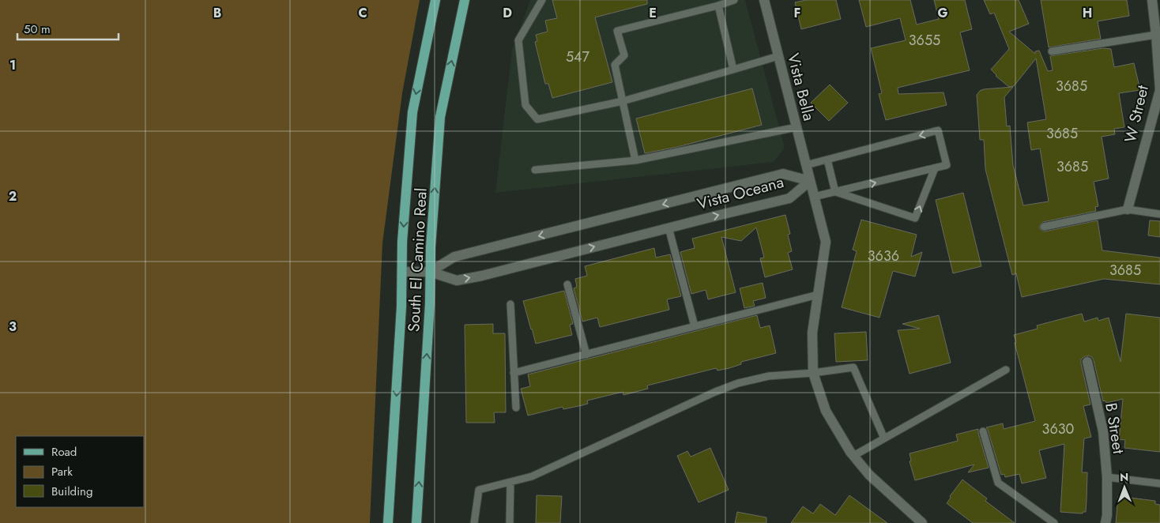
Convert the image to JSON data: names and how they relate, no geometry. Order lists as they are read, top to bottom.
{
  "streets": {
    "main road": ["South El Camino Real"],
    "street": [
      "Vista Bella",
      "W Street",
      "Vista Oceana",
      "B Street"
    ]
  },
  "crossings": [
    ["Vista Bella", "Vista Oceana"],
    ["Vista Oceana", "South El Camino Real"]
  ],
  "house_numbers": [
    "3655",
    "547",
    "3685",
    "3685",
    "3685",
    "3636",
    "3685",
    "3630"
  ],
  "legend": ["Road", "Park", "Building"],
  "scale_bar": "50 m",
  "north": "top",
  "grid": {
    "columns": [
      "B",
      "C",
      "D",
      "E",
      "F",
      "G",
      "H"
    ],
    "rows": ["1", "2", "3"]
  }
}
